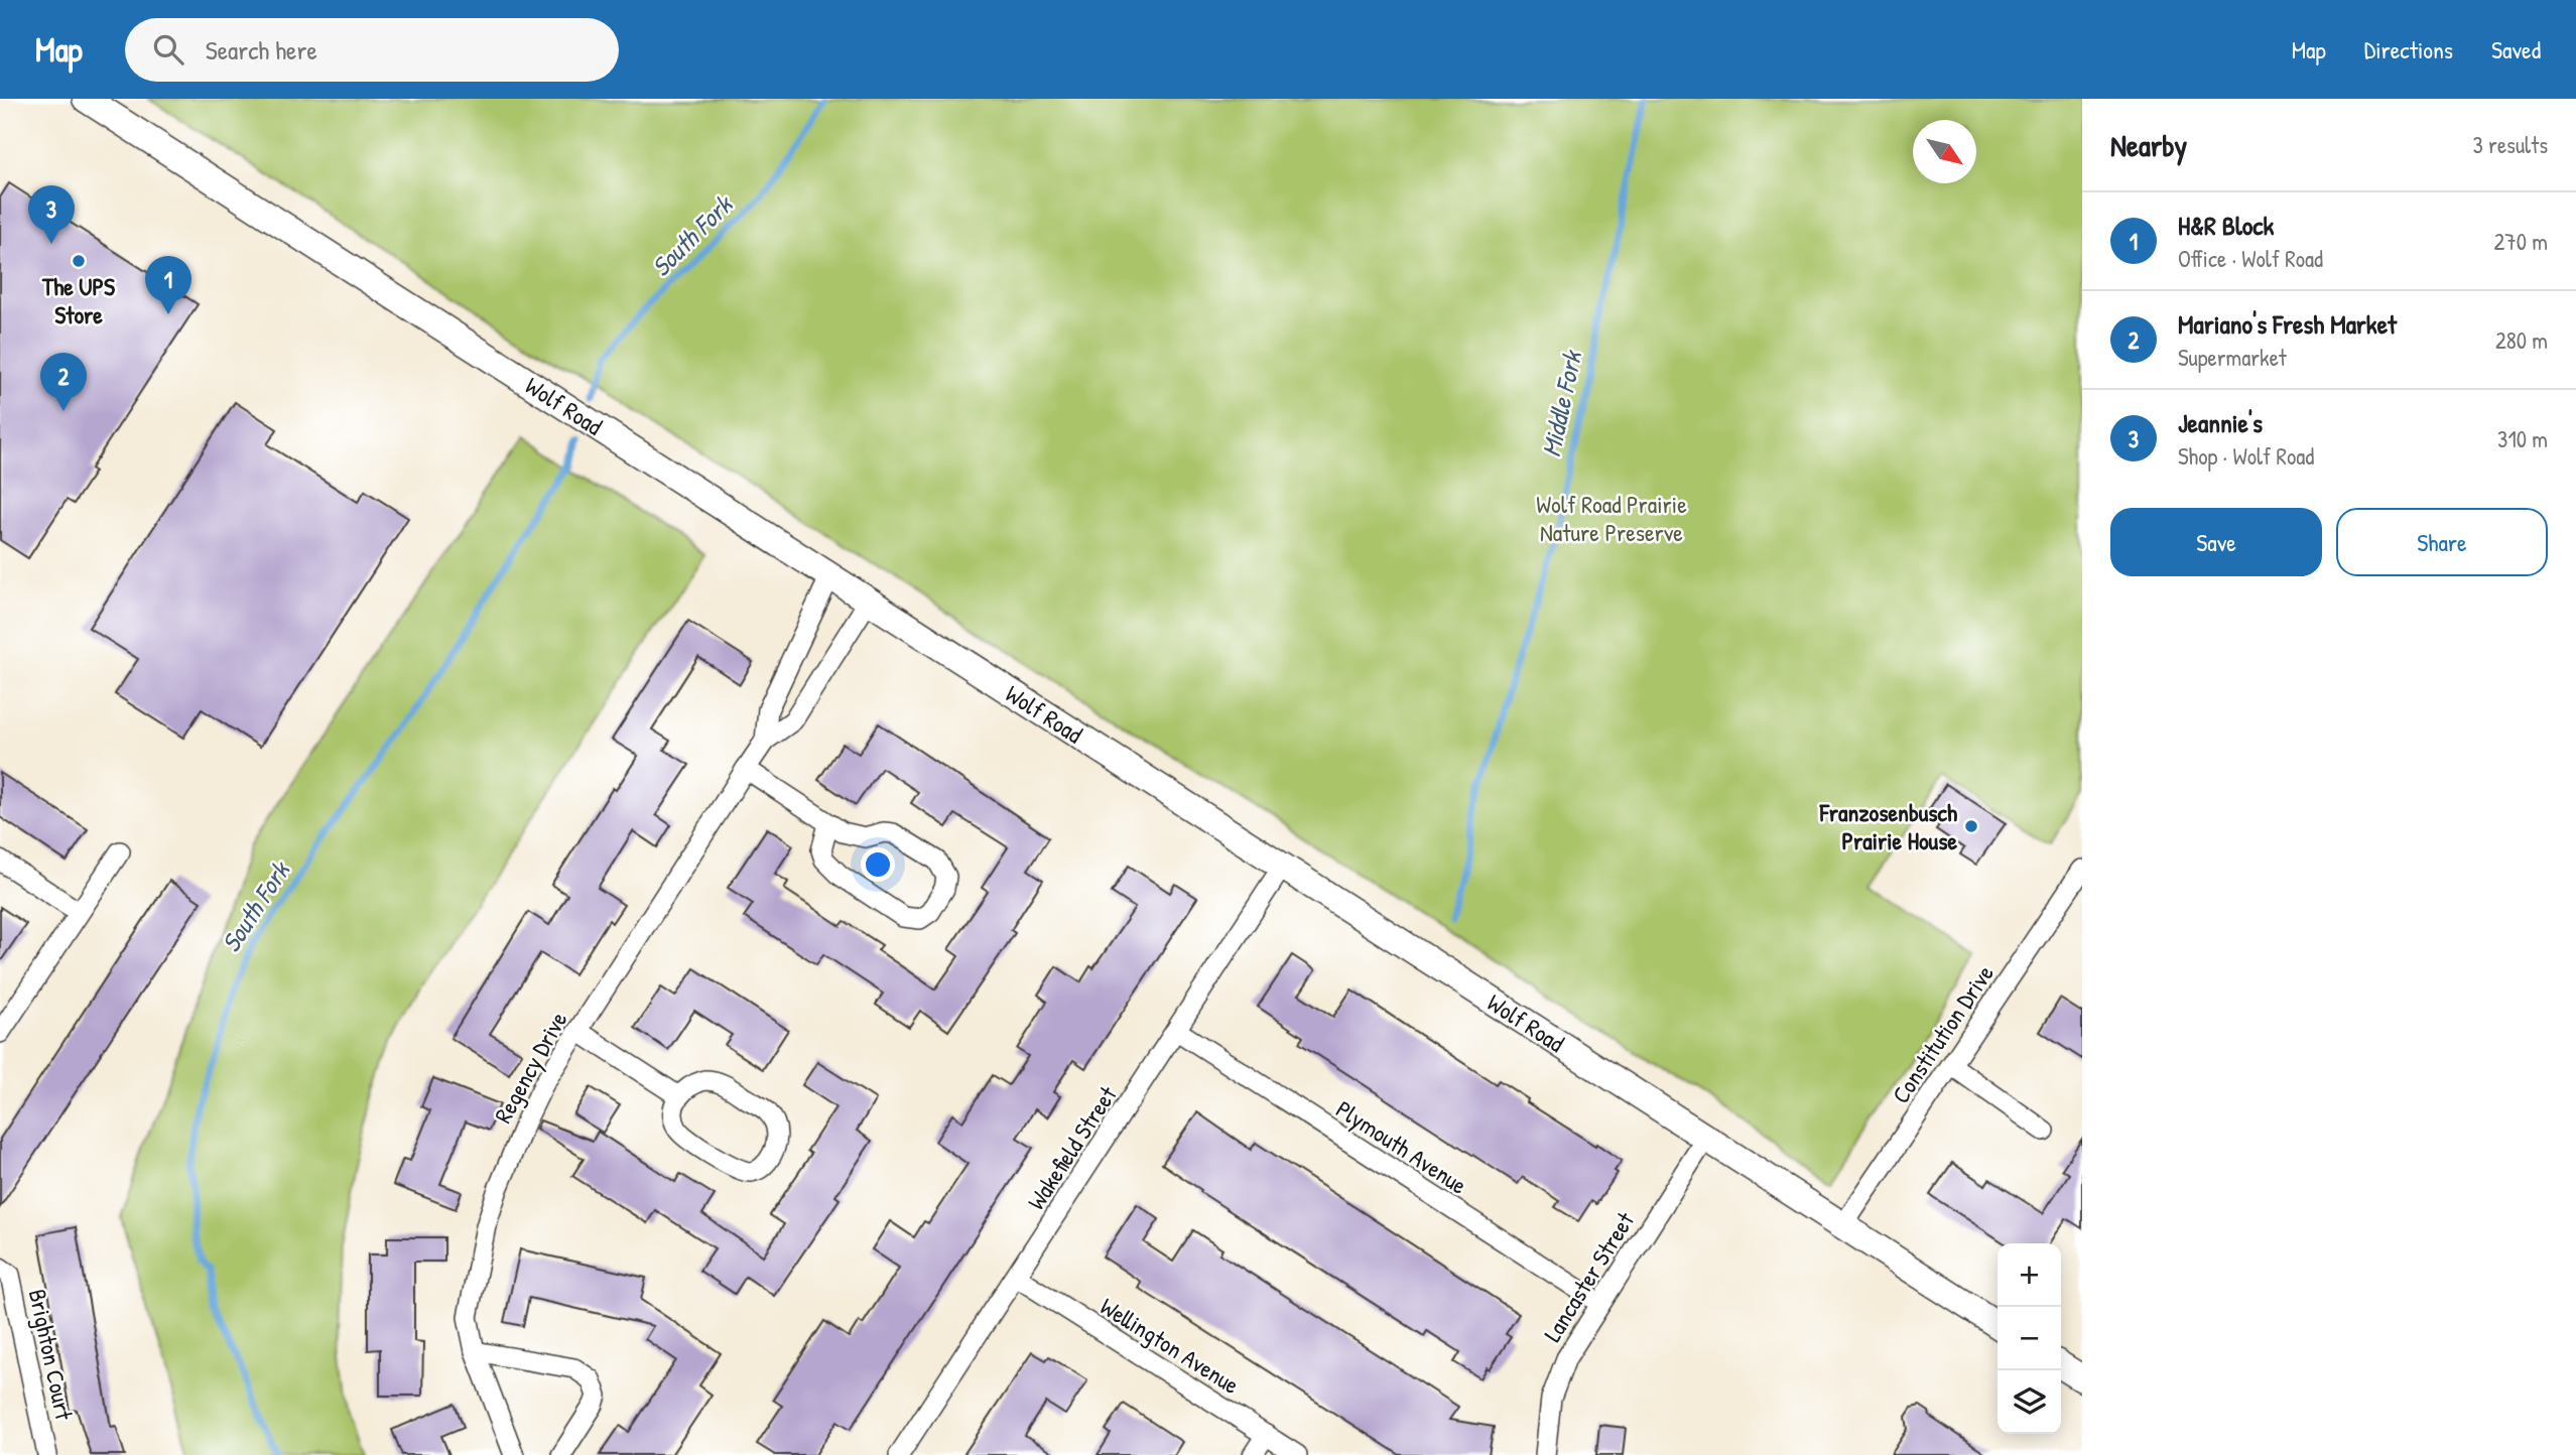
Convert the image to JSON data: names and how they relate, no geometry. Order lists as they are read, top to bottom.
{
  "streets": {
    "main road": ["Wolf Road"],
    "street": [
      "Constitution Drive",
      "Regency Drive",
      "Plymouth Avenue",
      "Wakefield Street",
      "Lancaster Street",
      "Wellington Avenue",
      "Brighton Court"
    ]
  },
  "crossings": [
    ["Wolf Road", "Constitution Drive"],
    ["Wolf Road", "Regency Drive"],
    ["Wolf Road", "Wakefield Street"],
    ["Wolf Road", "Lancaster Street"],
    ["Plymouth Avenue", "Wakefield Street"],
    ["Plymouth Avenue", "Lancaster Street"],
    ["Wakefield Street", "Wellington Avenue"]
  ],
  "water": ["South Fork", "Middle Fork"],
  "parks": ["Wolf Road Prairie Nature Preserve"],
  "places": ["The UPS Store", "Franzosenbusch Prairie House"],
  "north": "bottom right",
  "page": {
    "header": "Map",
    "search": "Search here",
    "nav": ["Map", "Directions", "Saved"],
    "heading": ["Nearby", "3 results"],
    "pins": ["3", "1", "2"],
    "list": [
      {
        "mark": "1",
        "name": "H&R Block",
        "note": "Office · Wolf Road",
        "value": "270 m"
      },
      {
        "mark": "2",
        "name": "Mariano's Fresh Market",
        "note": "Supermarket",
        "value": "280 m"
      },
      {
        "mark": "3",
        "name": "Jeannie's",
        "note": "Shop · Wolf Road",
        "value": "310 m"
      }
    ],
    "buttons": ["Save", "Share"],
    "map_buttons": ["+", "−"]
  }
}
